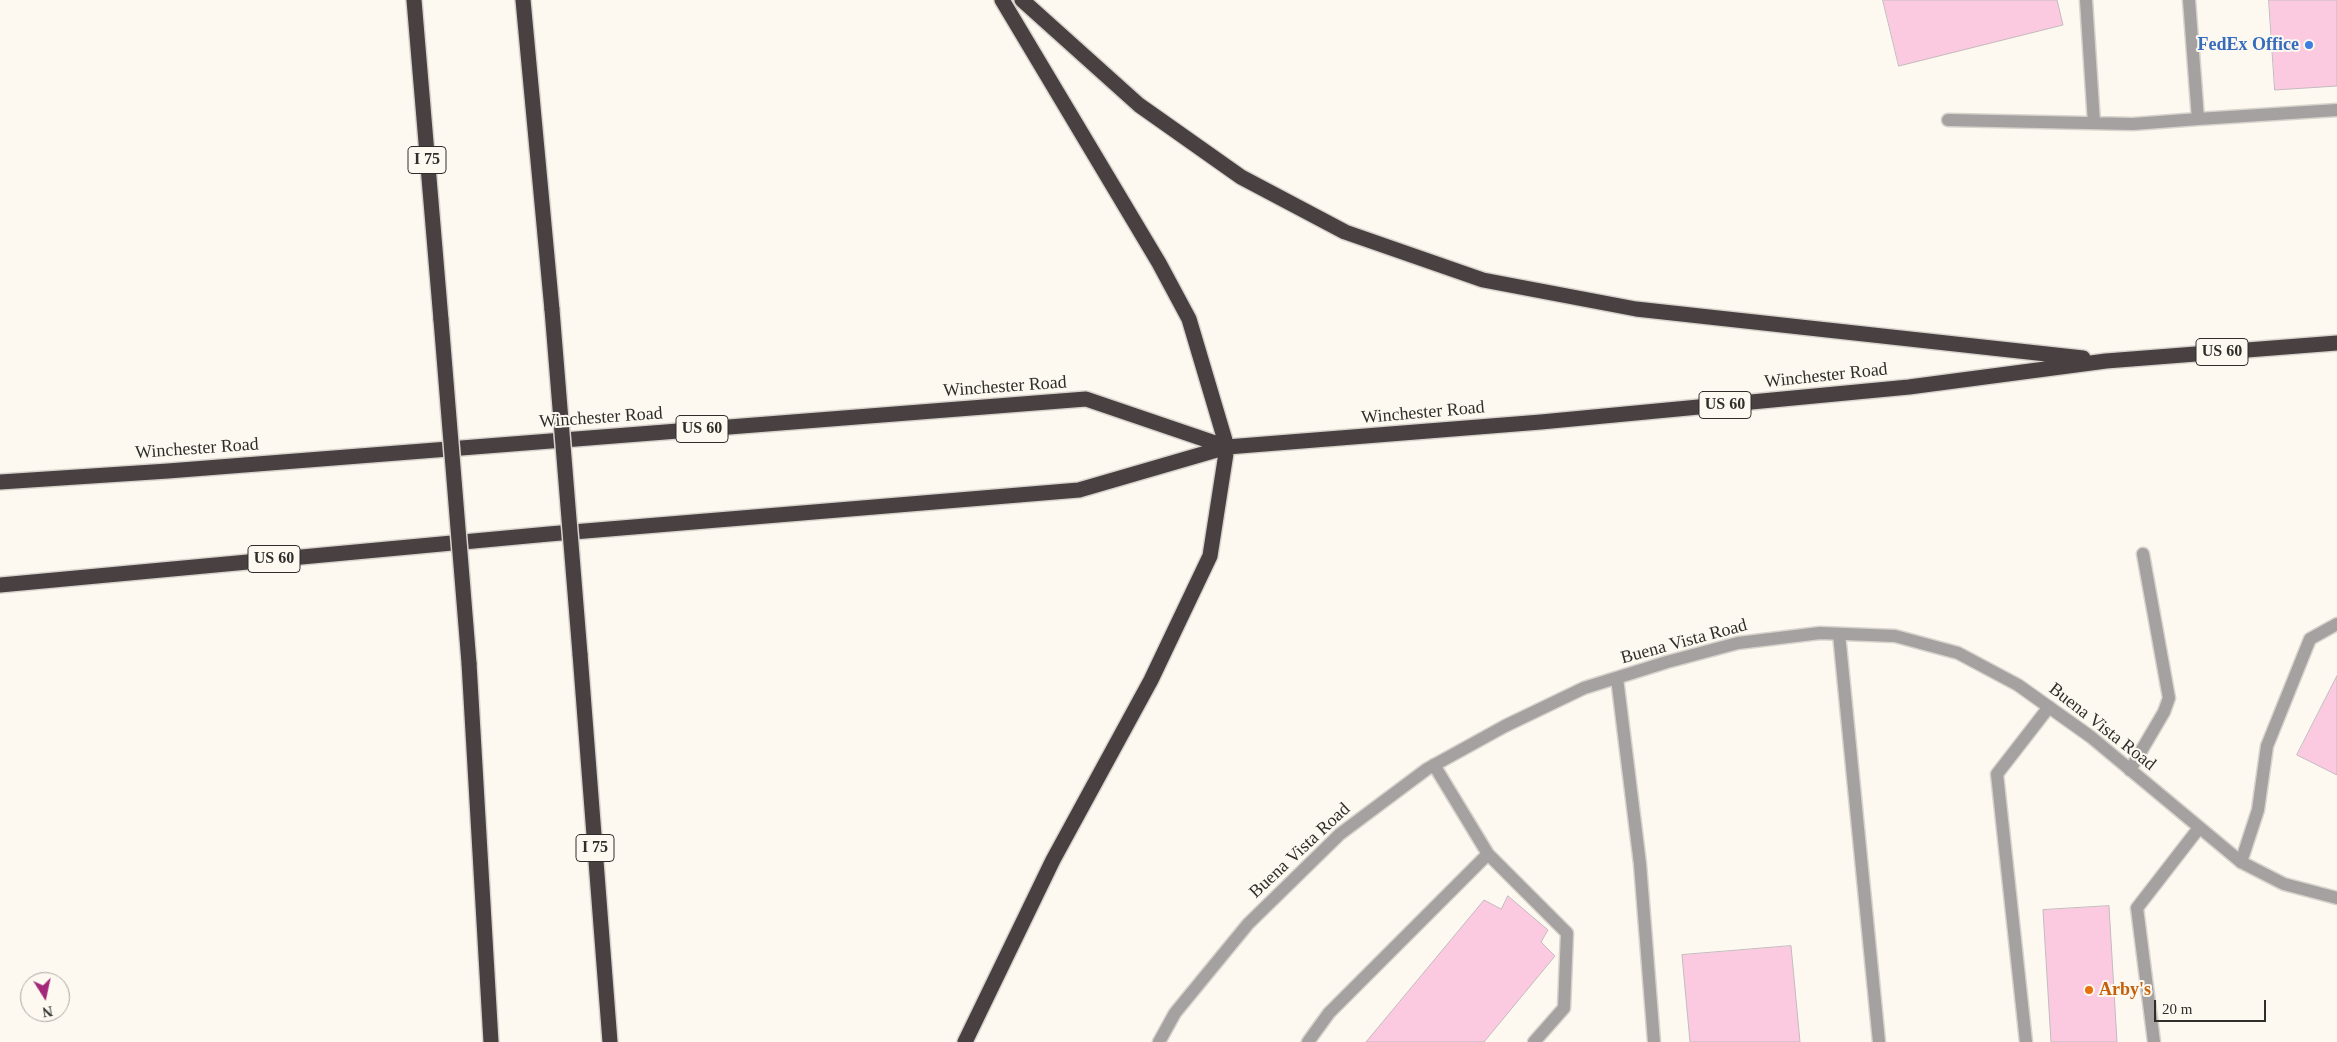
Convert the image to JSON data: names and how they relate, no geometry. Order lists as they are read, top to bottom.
{
  "streets": {
    "highway": ["I 75", "US 60", "Winchester Road"],
    "street": ["Buena Vista Road"]
  },
  "places": ["FedEx Office", "Arby's"],
  "scale_bar": "20 m",
  "north": "bottom"
}
